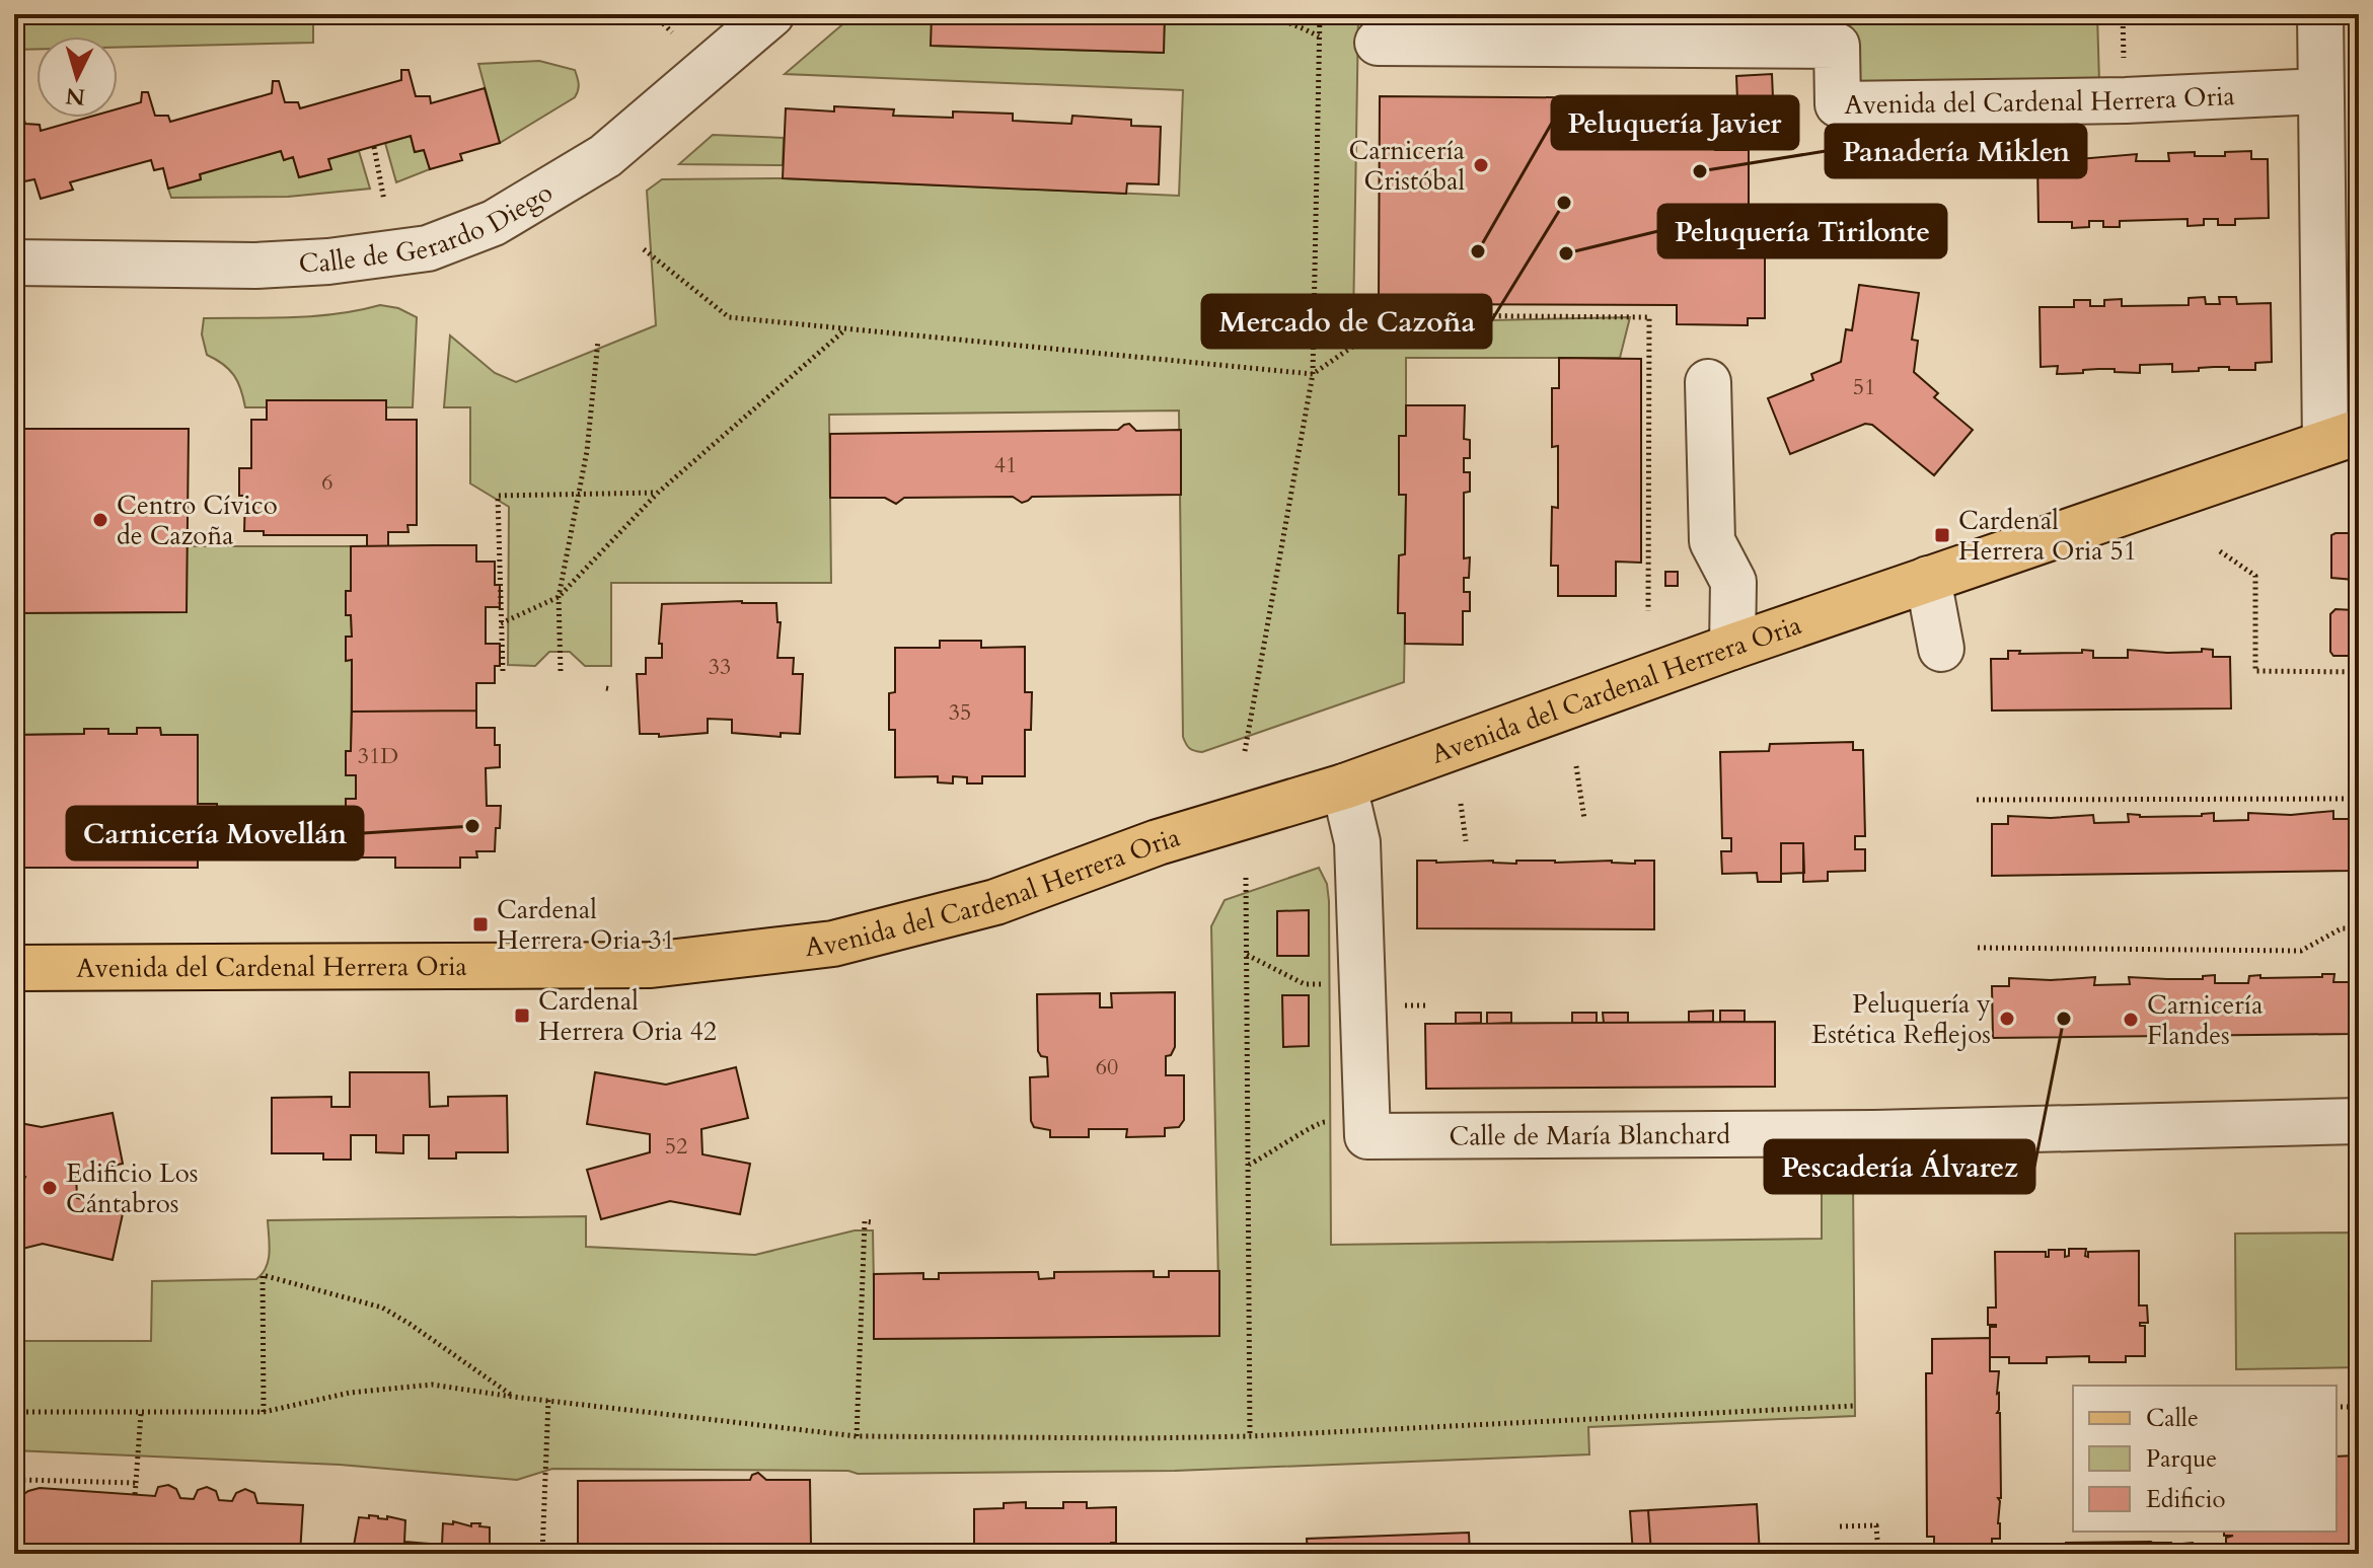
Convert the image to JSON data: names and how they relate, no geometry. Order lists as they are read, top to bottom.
{
  "streets": {
    "main road": ["Avenida del Cardenal Herrera Oria"],
    "street": ["Calle de Gerardo Diego", "Calle de María Blanchard"]
  },
  "crossings": [
    ["Avenida del Cardenal Herrera Oria", "Calle de María Blanchard"]
  ],
  "places": {
    "other": [
      "Carnicería Cristóbal",
      "Panadería Miklen",
      "Mercado de Cazoña",
      "Peluquería Javier",
      "Peluquería Tirilonte",
      "Centro Cívico de Cazoña",
      "Carnicería Movellán",
      "Peluquería y Estética Reflejos",
      "Pescadería Álvarez",
      "Carnicería Flandes",
      "Edificio Los Cántabros"
    ],
    "transit": ["Cardenal Herrera Oria 51", "Cardenal Herrera Oria 31", "Cardenal Herrera Oria 42"]
  },
  "house_numbers": [
    "51",
    "41",
    "6",
    "33",
    "35",
    "31D",
    "60",
    "52"
  ],
  "legend": ["Calle", "Parque", "Edificio"],
  "north": "bottom"
}
